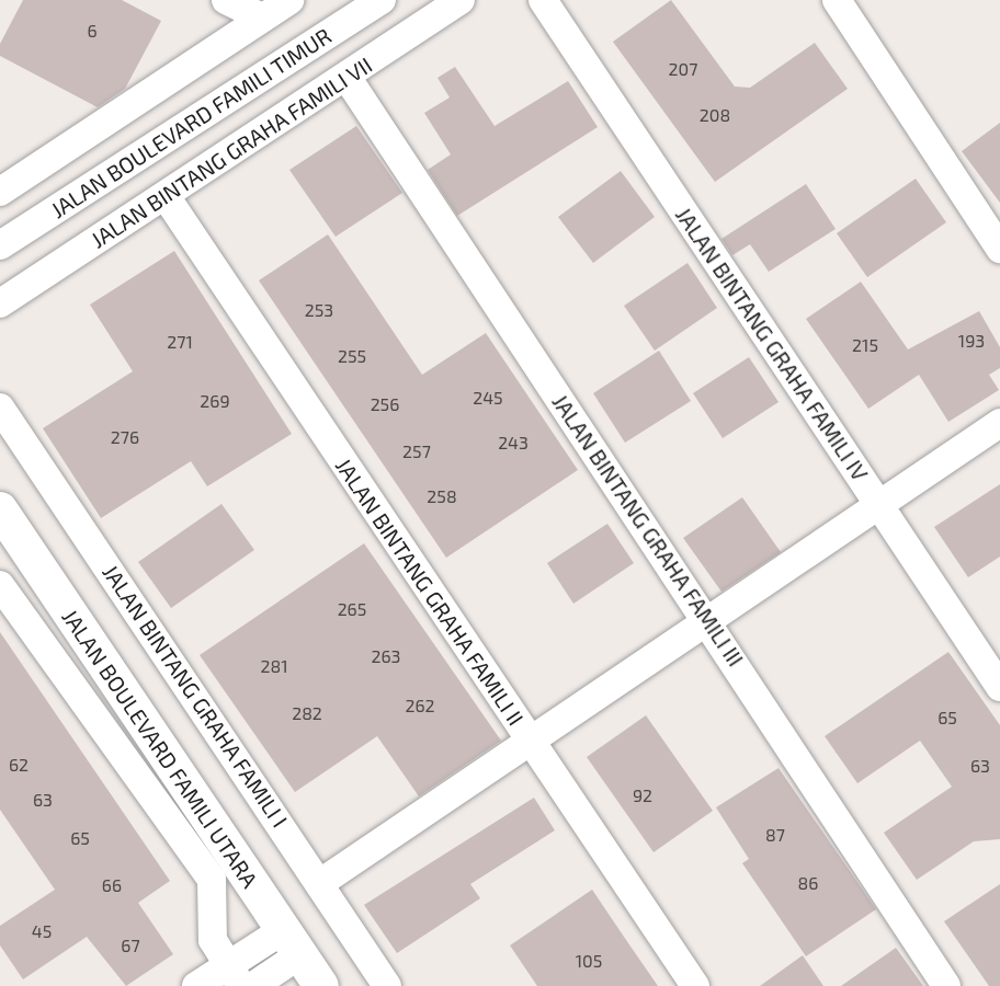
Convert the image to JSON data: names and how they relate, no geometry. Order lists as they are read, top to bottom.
{
  "streets": {
    "street": [
      "JALAN BOULEVARD FAMILI TIMUR",
      "JALAN BINTANG GRAHA FAMILI VII",
      "JALAN BINTANG GRAHA FAMILI IV",
      "JALAN BINTANG GRAHA FAMILI III",
      "JALAN BINTANG GRAHA FAMILI II",
      "JALAN BINTANG GRAHA FAMILI I",
      "JALAN BOULEVARD FAMILI UTARA"
    ]
  },
  "crossings": [
    ["JALAN BINTANG GRAHA FAMILI VII", "JALAN BINTANG GRAHA FAMILI III"],
    ["JALAN BINTANG GRAHA FAMILI VII", "JALAN BINTANG GRAHA FAMILI II"]
  ],
  "house_numbers": [
    "6",
    "207",
    "208",
    "253",
    "193",
    "271",
    "215",
    "255",
    "245",
    "269",
    "256",
    "276",
    "243",
    "257",
    "258",
    "265",
    "263",
    "281",
    "262",
    "282",
    "65",
    "62",
    "63",
    "92",
    "63",
    "87",
    "65",
    "86",
    "66",
    "45",
    "67",
    "105"
  ]
}
